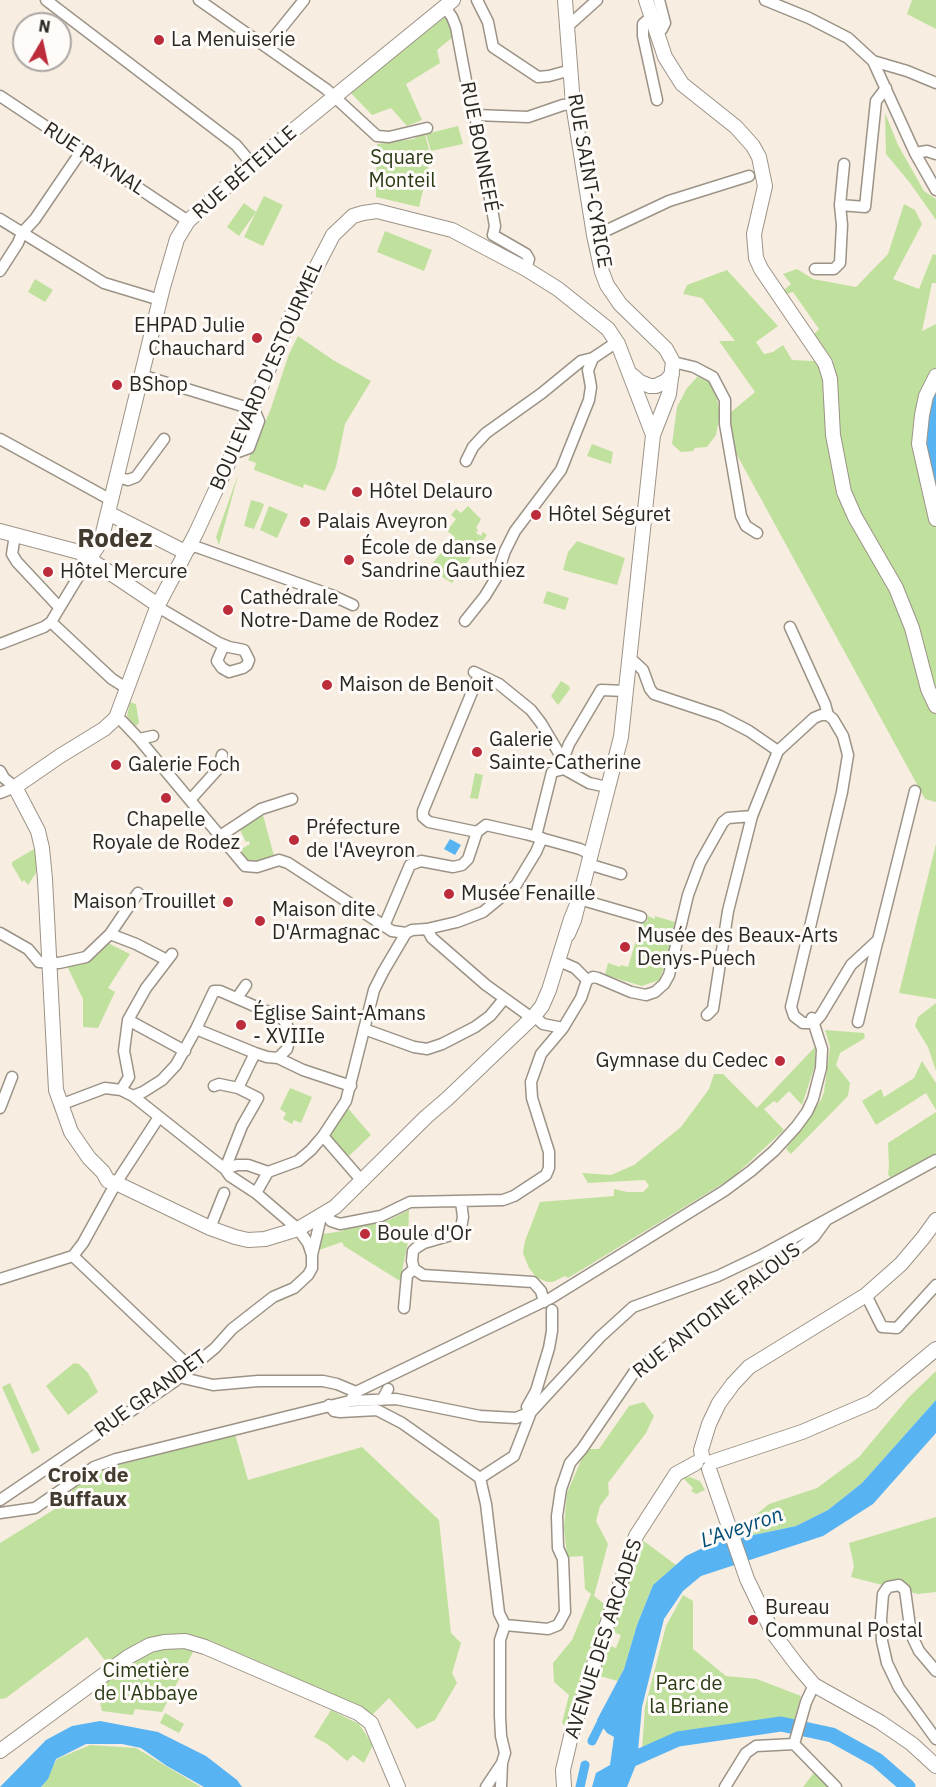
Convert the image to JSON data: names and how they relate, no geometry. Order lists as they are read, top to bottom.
{
  "streets": {
    "main road": [
      "RUE BÉTEILLE",
      "RUE SAINT-CYRICE",
      "BOULEVARD D'ESTOURMEL",
      "AVENUE DES ARCADES"
    ],
    "street": [
      "RUE BONNEFÉ",
      "RUE RAYNAL",
      "RUE ANTOINE PALOUS",
      "RUE GRANDET"
    ]
  },
  "crossings": [
    ["RUE BONNEFÉ", "RUE BÉTEILLE"],
    ["RUE BONNEFÉ", "BOULEVARD D'ESTOURMEL"],
    ["RUE RAYNAL", "RUE BÉTEILLE"]
  ],
  "districts": ["Rodez", "Croix de Buffaux"],
  "water": ["L'Aveyron"],
  "parks": ["Square Monteil", "Cimetière de l'Abbaye", "Parc de la Briane"],
  "places": [
    "La Menuiserie",
    "EHPAD Julie Chauchard",
    "BShop",
    "Hôtel Delauro",
    "Hôtel Séguret",
    "Palais Aveyron",
    "École de danse Sandrine Gauthiez",
    "Hôtel Mercure",
    "Cathédrale Notre-Dame de Rodez",
    "Maison de Benoit",
    "Galerie Sainte-Catherine",
    "Galerie Foch",
    "Chapelle Royale de Rodez",
    "Préfecture de l'Aveyron",
    "Musée Fenaille",
    "Maison Trouillet",
    "Maison dite D'Armagnac",
    "Musée des Beaux-Arts Denys-Puech",
    "Église Saint-Amans - XVIIIe",
    "Gymnase du Cedec",
    "Boule d'Or",
    "Bureau Communal Postal"
  ],
  "north": "top"
}
